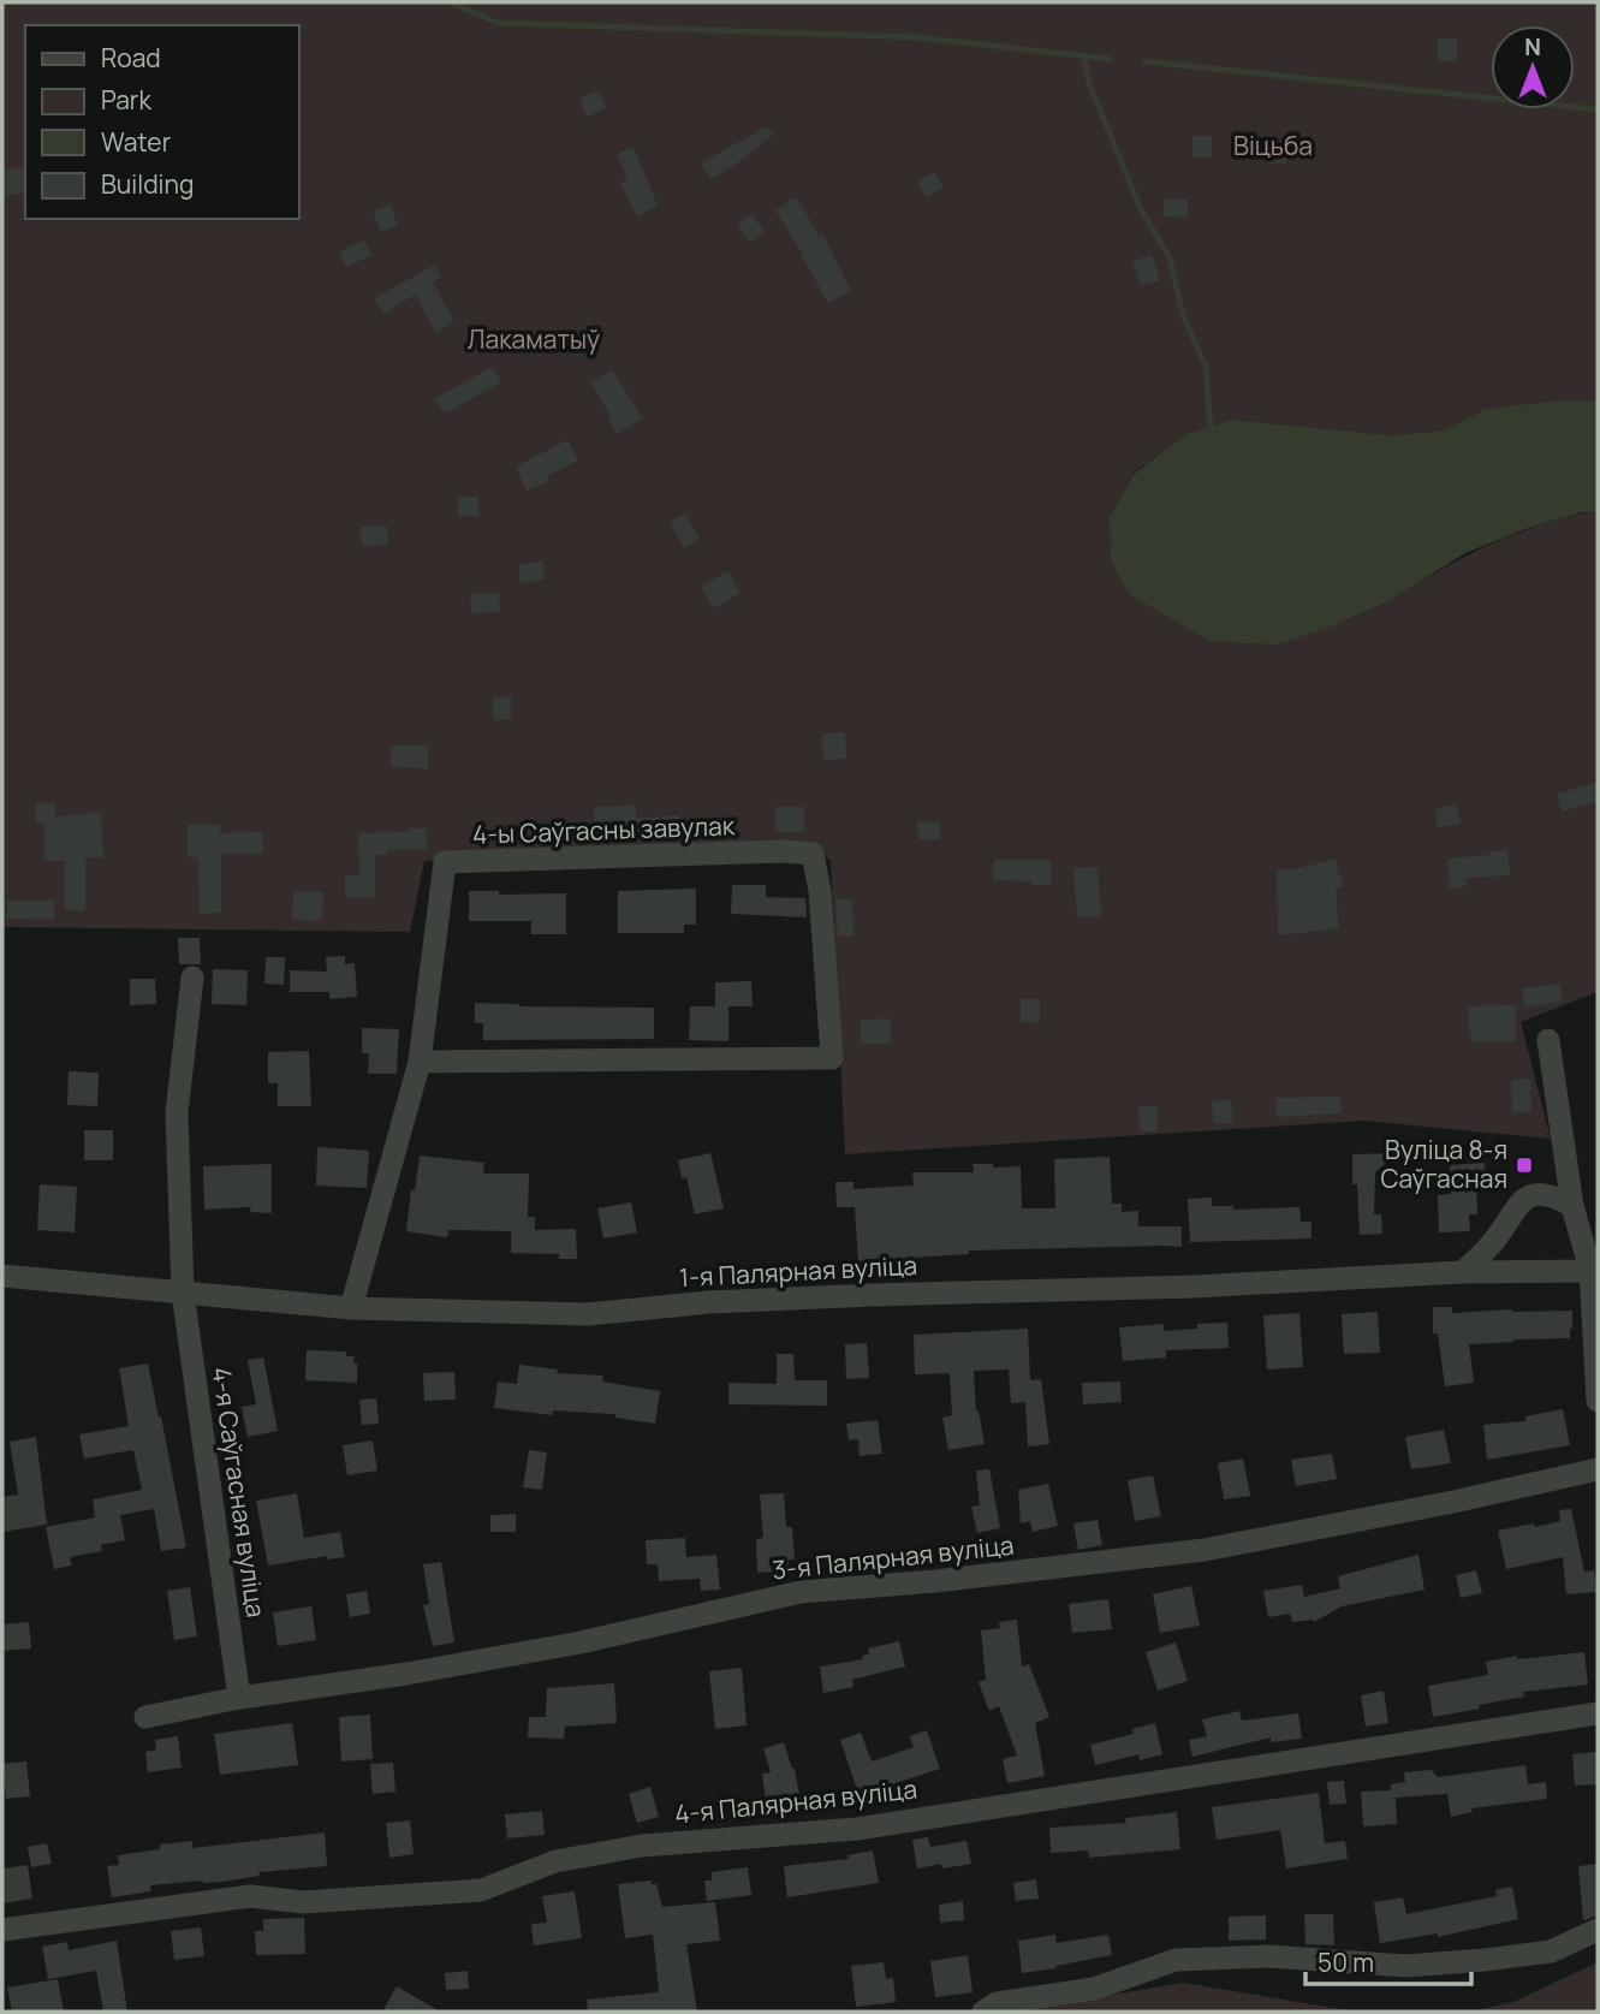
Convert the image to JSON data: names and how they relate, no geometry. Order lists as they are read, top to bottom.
{
  "streets": {
    "street": [
      "4-ы Саўгасны завулак",
      "1-я Палярная вуліца",
      "4-я Саўгасная вуліца",
      "3-я Палярная вуліца",
      "4-я Палярная вуліца"
    ]
  },
  "crossings": [
    ["4-ы Саўгасны завулак", "1-я Палярная вуліца"],
    ["1-я Палярная вуліца", "4-я Саўгасная вуліца"],
    ["4-я Саўгасная вуліца", "3-я Палярная вуліца"]
  ],
  "parks": ["Віцьба", "Лакаматыў"],
  "places": {
    "transit": ["Вуліца 8-я Саўгасная"]
  },
  "legend": [
    "Road",
    "Park",
    "Water",
    "Building"
  ],
  "scale_bar": "50 m",
  "north": "top"
}
